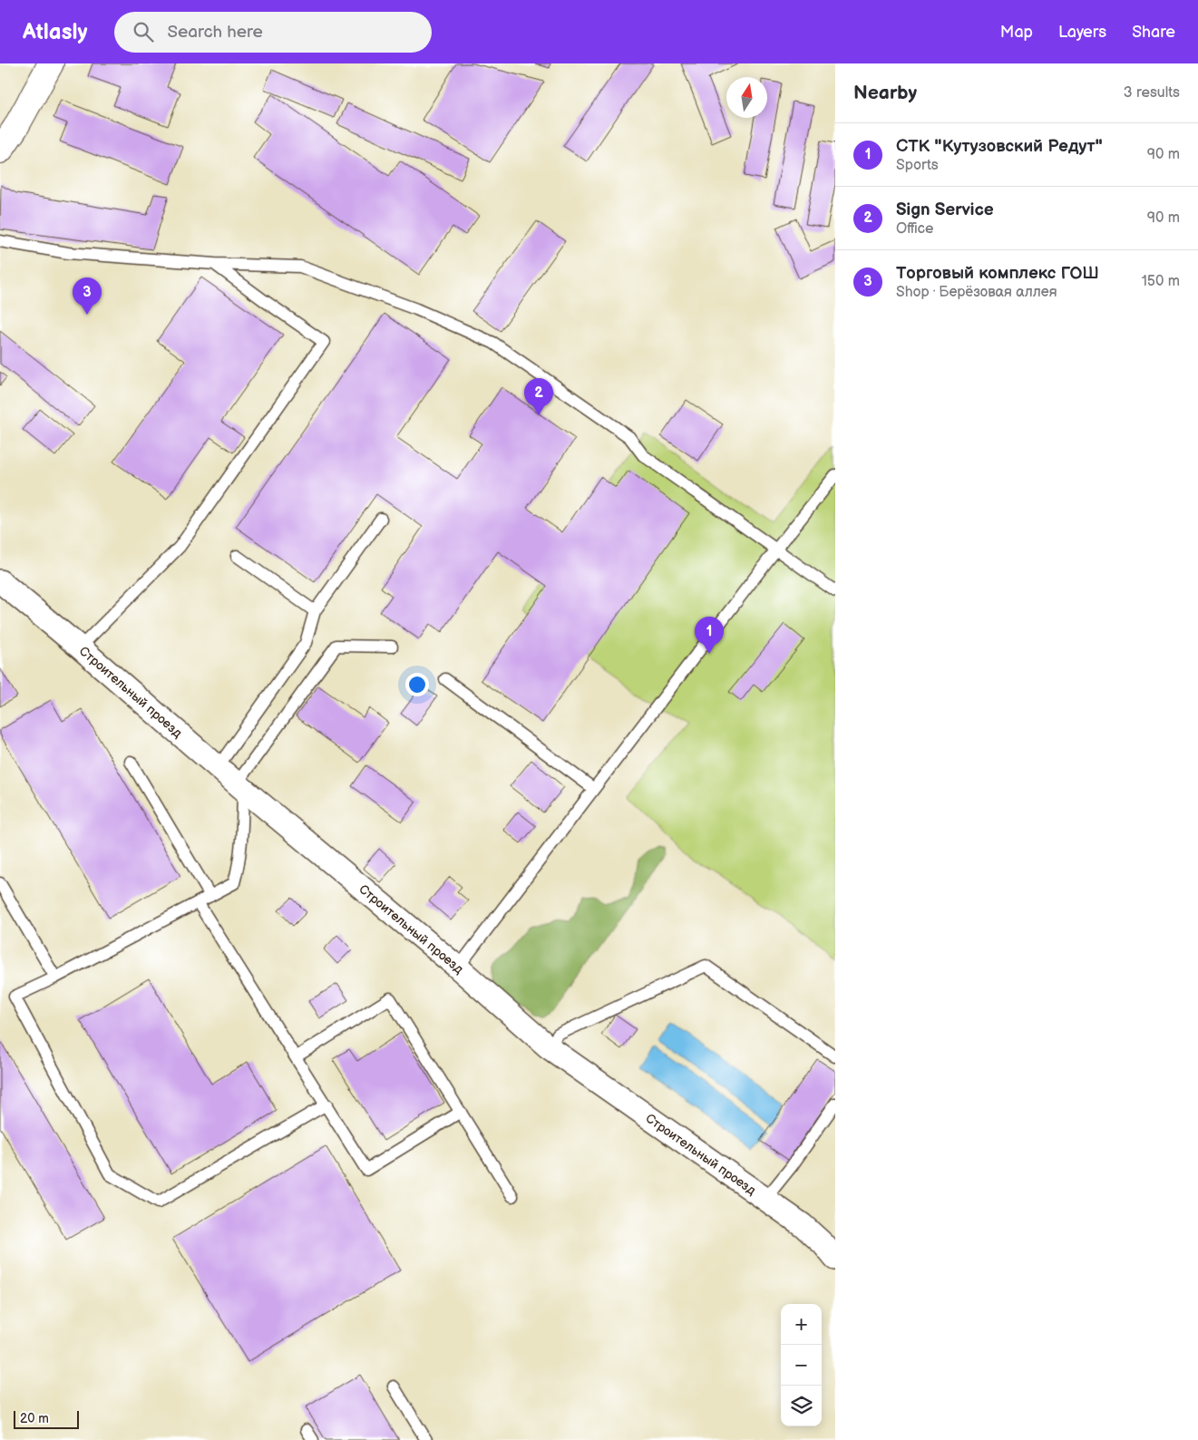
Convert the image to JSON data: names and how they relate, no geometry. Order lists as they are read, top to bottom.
{
  "streets": {
    "street": ["Строительный проезд"]
  },
  "scale_bar": "20 m",
  "north": "top",
  "page": {
    "header": "Atlasly",
    "search": "Search here",
    "nav": ["Map", "Layers", "Share"],
    "heading": ["Nearby", "3 results"],
    "list": [
      {
        "mark": "1",
        "name": "СТК \"Кутузовский Редут\"",
        "note": "Sports",
        "value": "90 m"
      },
      {
        "mark": "2",
        "name": "Sign Service",
        "note": "Office",
        "value": "90 m"
      },
      {
        "mark": "3",
        "name": "Торговый комплекс ГОШ",
        "note": "Shop · Берёзовая аллея",
        "value": "150 m"
      }
    ],
    "pins": ["3", "2", "1"],
    "map_buttons": ["+", "−"],
    "scale": "20 m"
  }
}
